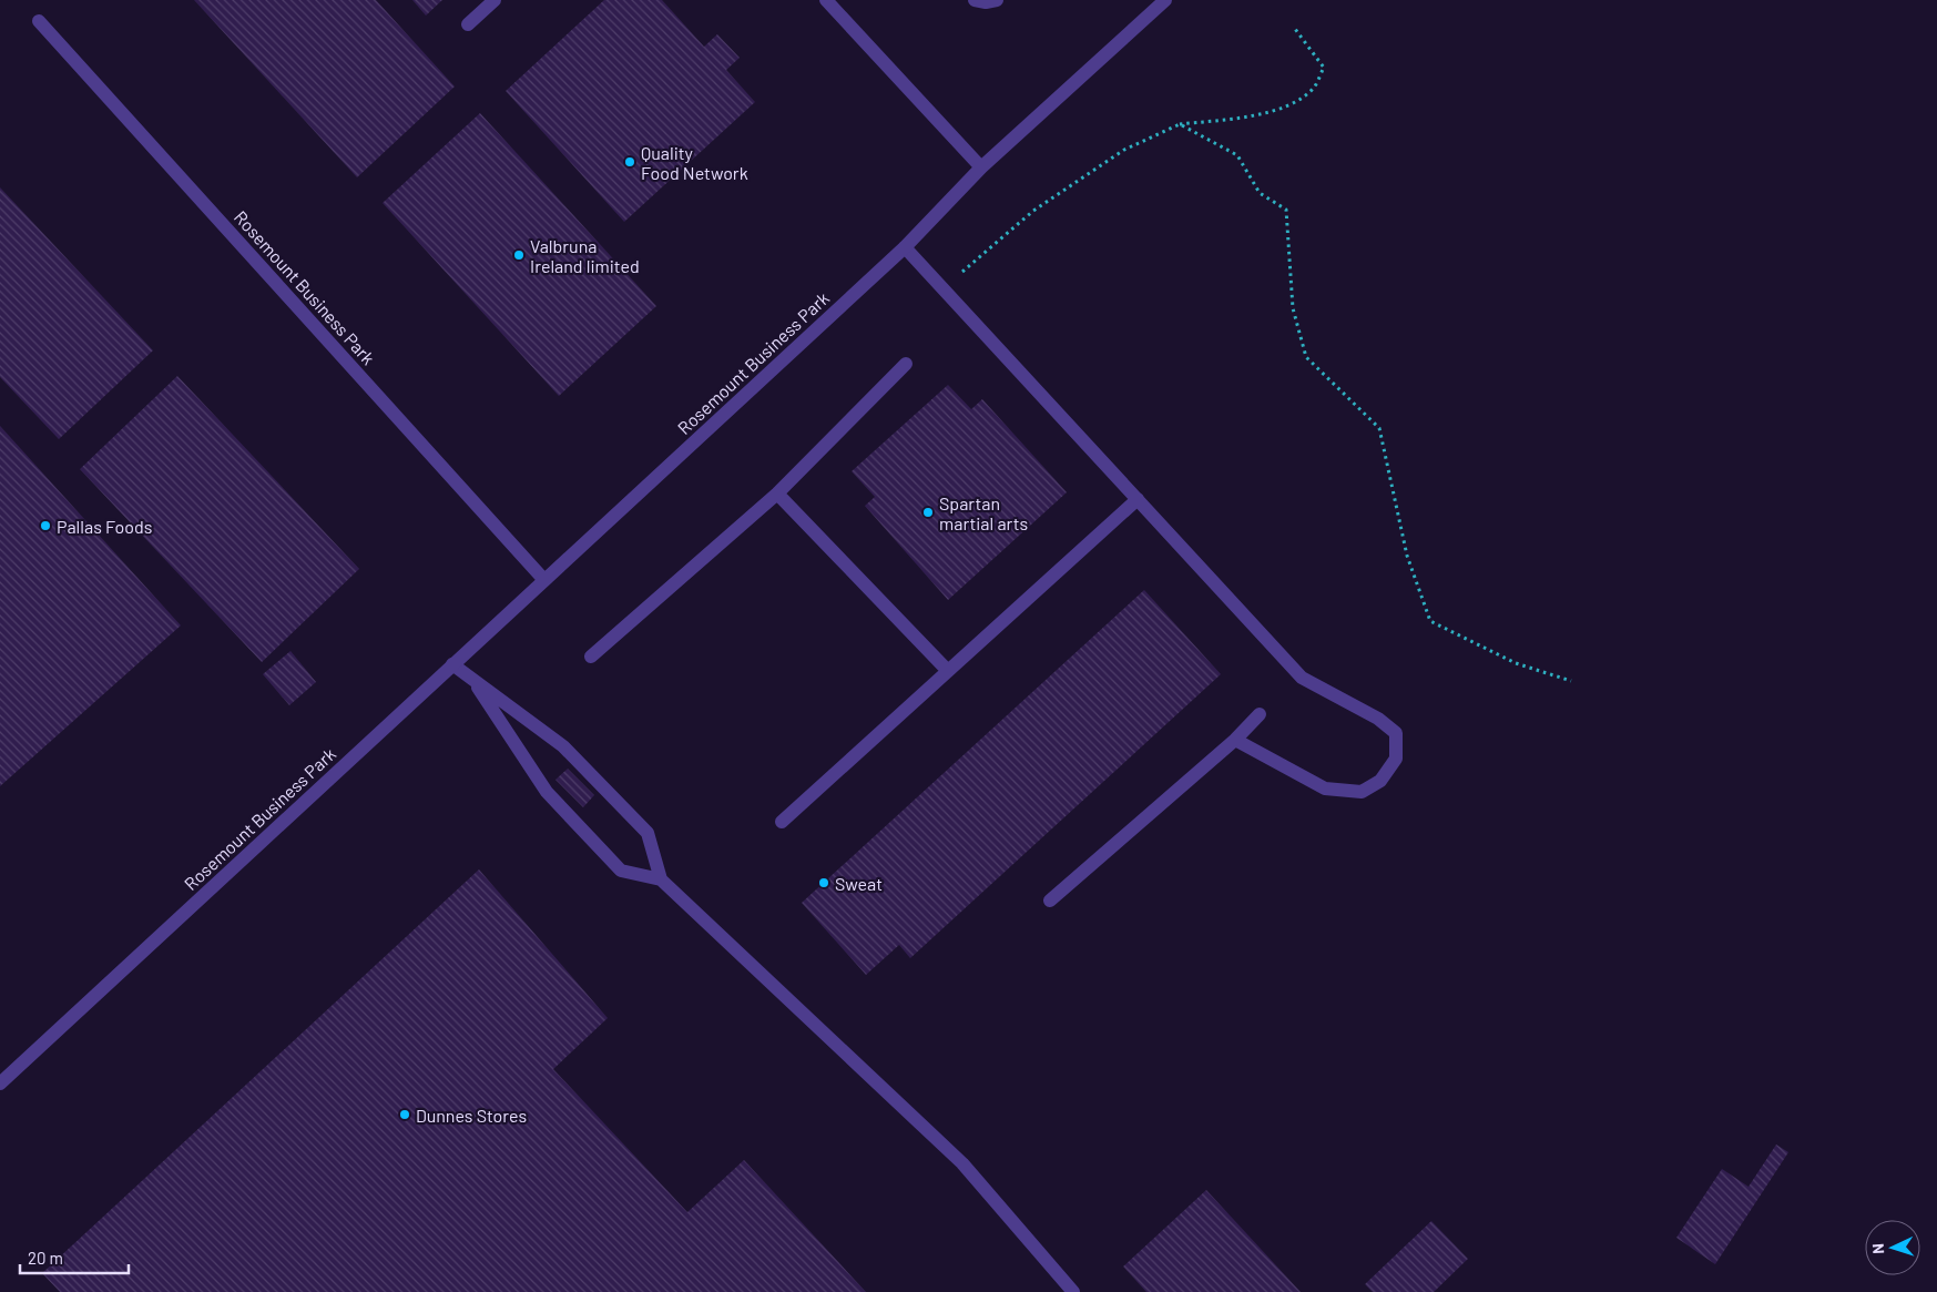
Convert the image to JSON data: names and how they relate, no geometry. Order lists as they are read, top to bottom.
{
  "streets": {
    "street": ["Rosemount Business Park"]
  },
  "places": [
    "Quality Food Network",
    "Valbruna Ireland limited",
    "Spartan martial arts",
    "Pallas Foods",
    "Sweat",
    "Dunnes Stores"
  ],
  "scale_bar": "20 m",
  "north": "left"
}
